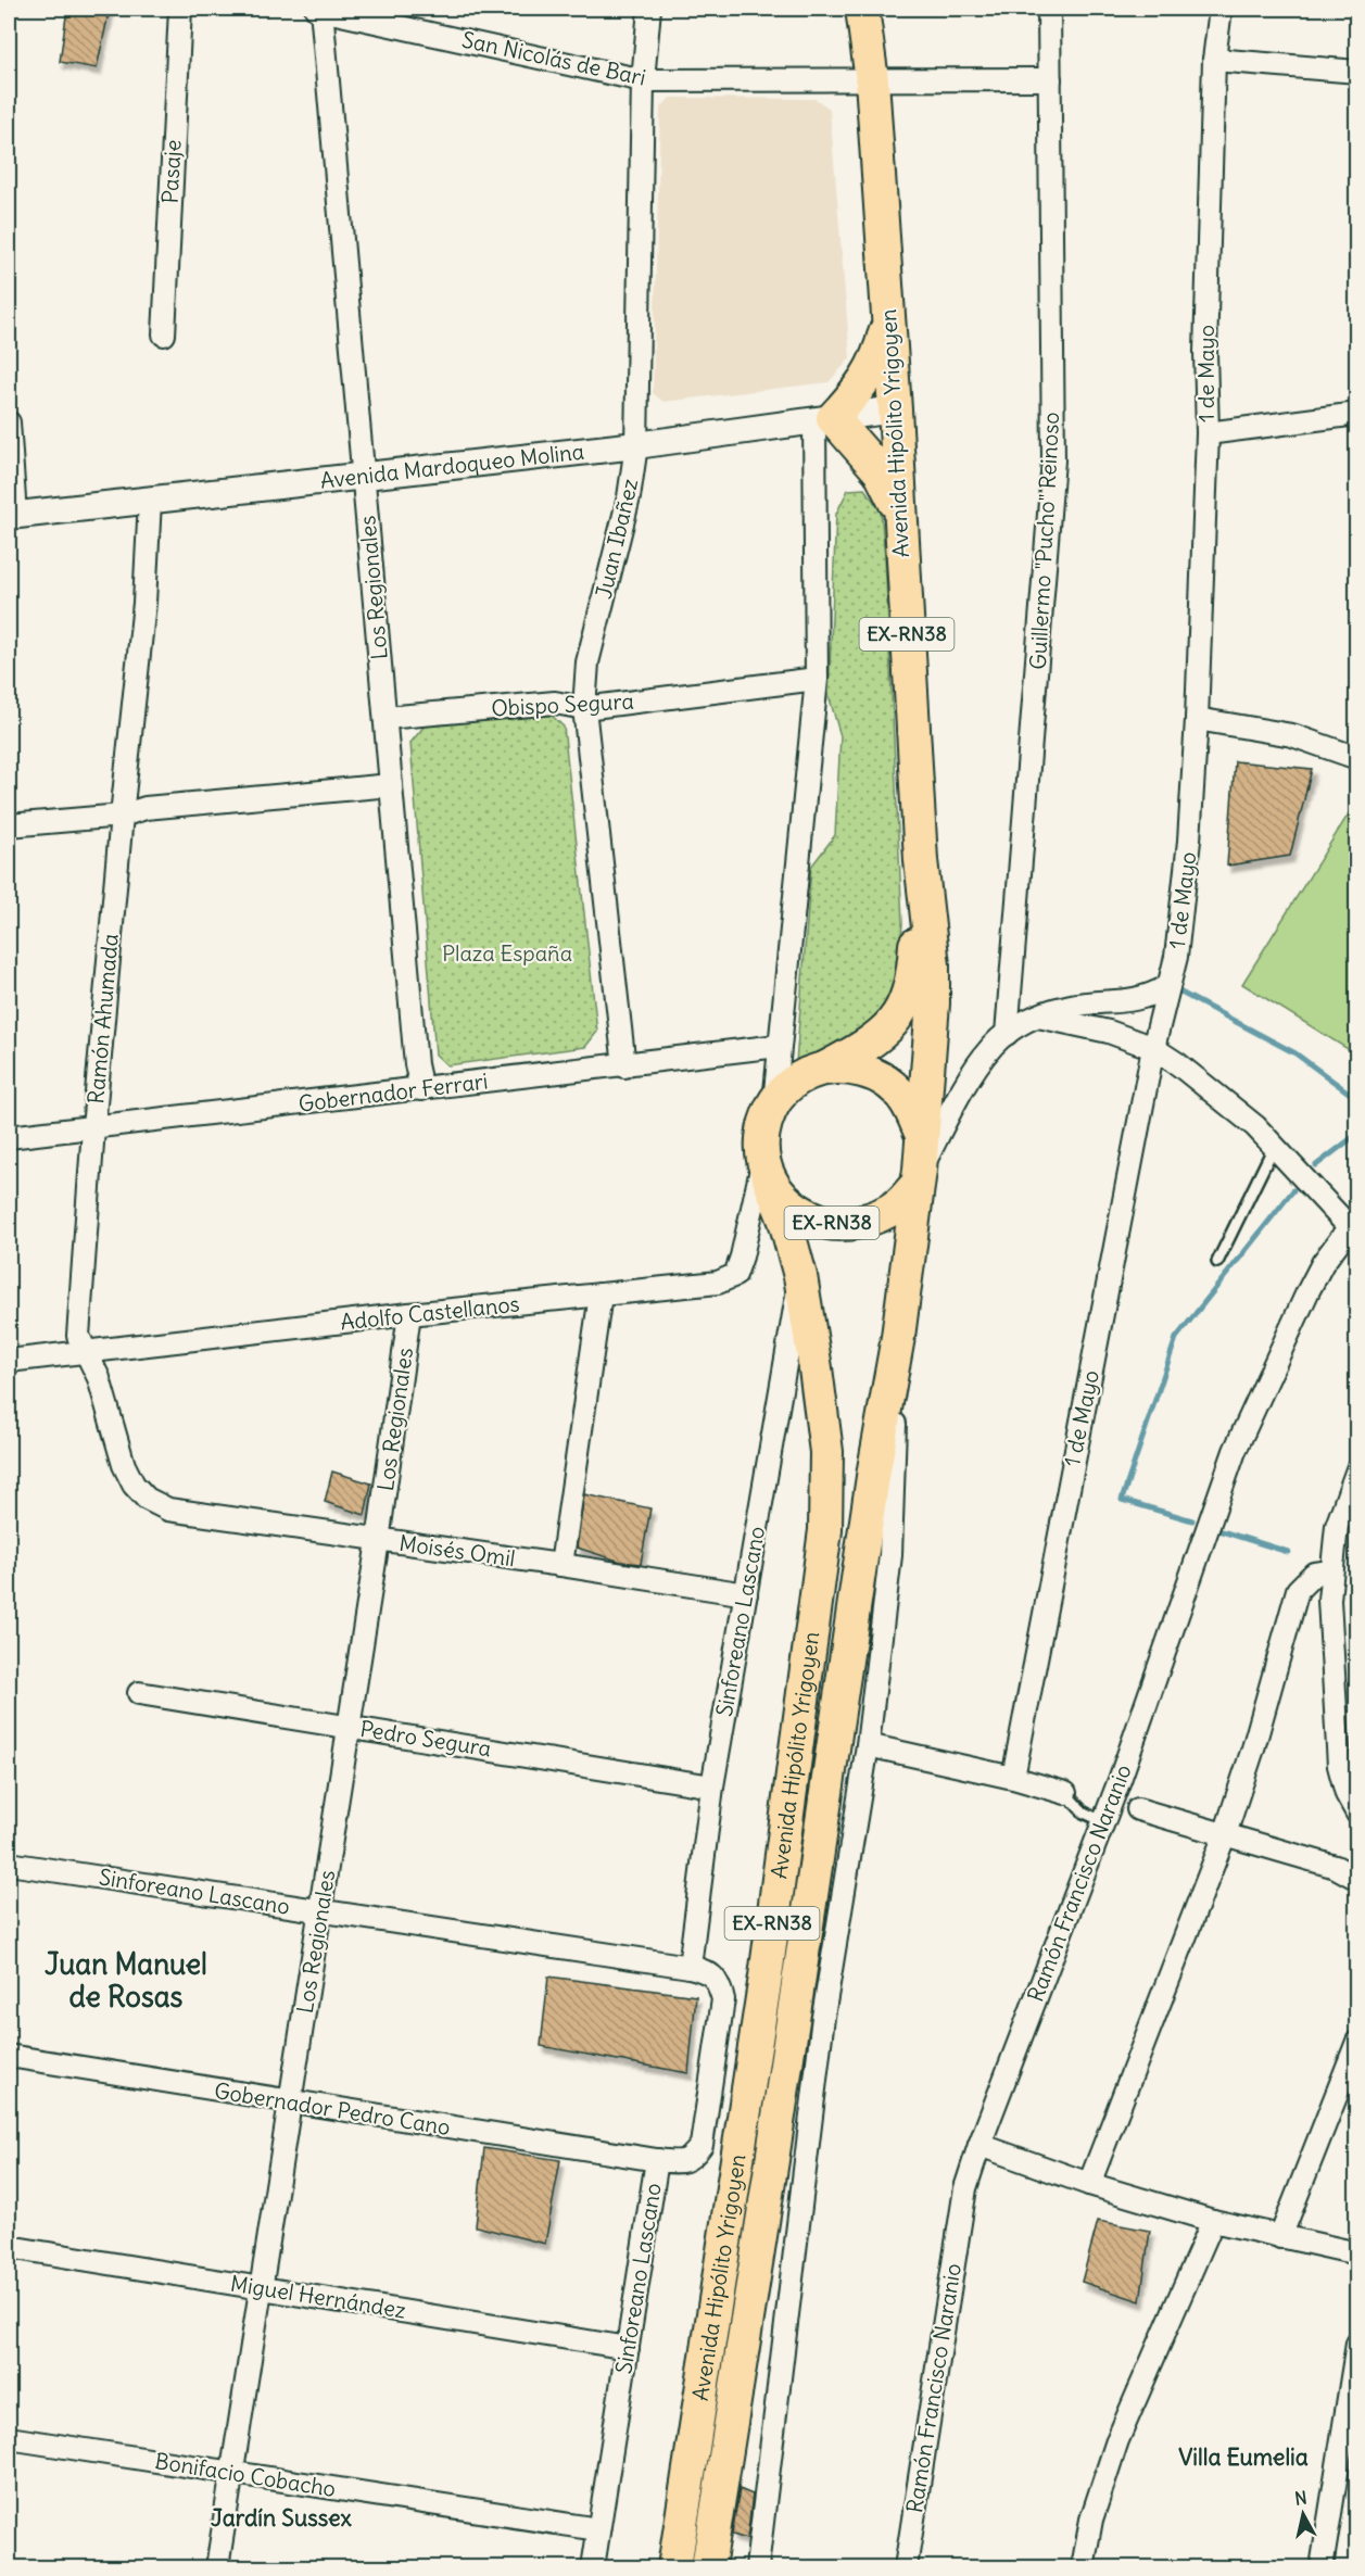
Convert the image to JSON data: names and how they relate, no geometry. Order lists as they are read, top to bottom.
{
  "streets": {
    "main road": ["Avenida Hipólito Yrigoyen", "EX-RN38"],
    "street": [
      "San Nicolás de Bari",
      "Pasaje",
      "1 de Mayo",
      "Avenida Mardoqueo Molina",
      "Juan Ibañez",
      "Guillermo \"Pucho\" Reinoso",
      "Los Regionales",
      "Obispo Segura",
      "Ramón Ahumada",
      "Gobernador Ferrari",
      "Adolfo Castellanos",
      "Moisés Omil",
      "Sinforeano Lascano",
      "Pedro Segura",
      "Ramón Francisco Naranio",
      "Gobernador Pedro Cano",
      "Miguel Hernández",
      "Bonifacio Cobacho"
    ]
  },
  "crossings": [
    ["San Nicolás de Bari", "Avenida Hipólito Yrigoyen"],
    ["San Nicolás de Bari", "Juan Ibañez"],
    ["San Nicolás de Bari", "Guillermo \"Pucho\" Reinoso"],
    ["San Nicolás de Bari", "Los Regionales"],
    ["Avenida Hipólito Yrigoyen", "Avenida Mardoqueo Molina"],
    ["Avenida Hipólito Yrigoyen", "EX-RN38"],
    ["Avenida Hipólito Yrigoyen", "Adolfo Castellanos"],
    ["Avenida Hipólito Yrigoyen", "Sinforeano Lascano"],
    ["Avenida Mardoqueo Molina", "Juan Ibañez"],
    ["Avenida Mardoqueo Molina", "Los Regionales"],
    ["Avenida Mardoqueo Molina", "Ramón Ahumada"],
    ["Juan Ibañez", "Obispo Segura"],
    ["Juan Ibañez", "Gobernador Ferrari"],
    ["Los Regionales", "Obispo Segura"],
    ["Los Regionales", "Gobernador Ferrari"],
    ["Los Regionales", "Adolfo Castellanos"],
    ["Los Regionales", "Moisés Omil"],
    ["Los Regionales", "Sinforeano Lascano"],
    ["Los Regionales", "Pedro Segura"],
    ["Los Regionales", "Gobernador Pedro Cano"],
    ["Los Regionales", "Miguel Hernández"],
    ["Los Regionales", "Bonifacio Cobacho"],
    ["EX-RN38", "Adolfo Castellanos"],
    ["Ramón Ahumada", "Gobernador Ferrari"],
    ["Ramón Ahumada", "Adolfo Castellanos"],
    ["Ramón Ahumada", "Moisés Omil"],
    ["Moisés Omil", "Sinforeano Lascano"],
    ["Sinforeano Lascano", "Pedro Segura"],
    ["Sinforeano Lascano", "Gobernador Pedro Cano"],
    ["Sinforeano Lascano", "Miguel Hernández"],
    ["Sinforeano Lascano", "Bonifacio Cobacho"]
  ],
  "districts": ["Juan Manuel de Rosas", "Villa Eumelia", "Jardín Sussex"],
  "parks": ["Plaza España"],
  "north": "top"
}
